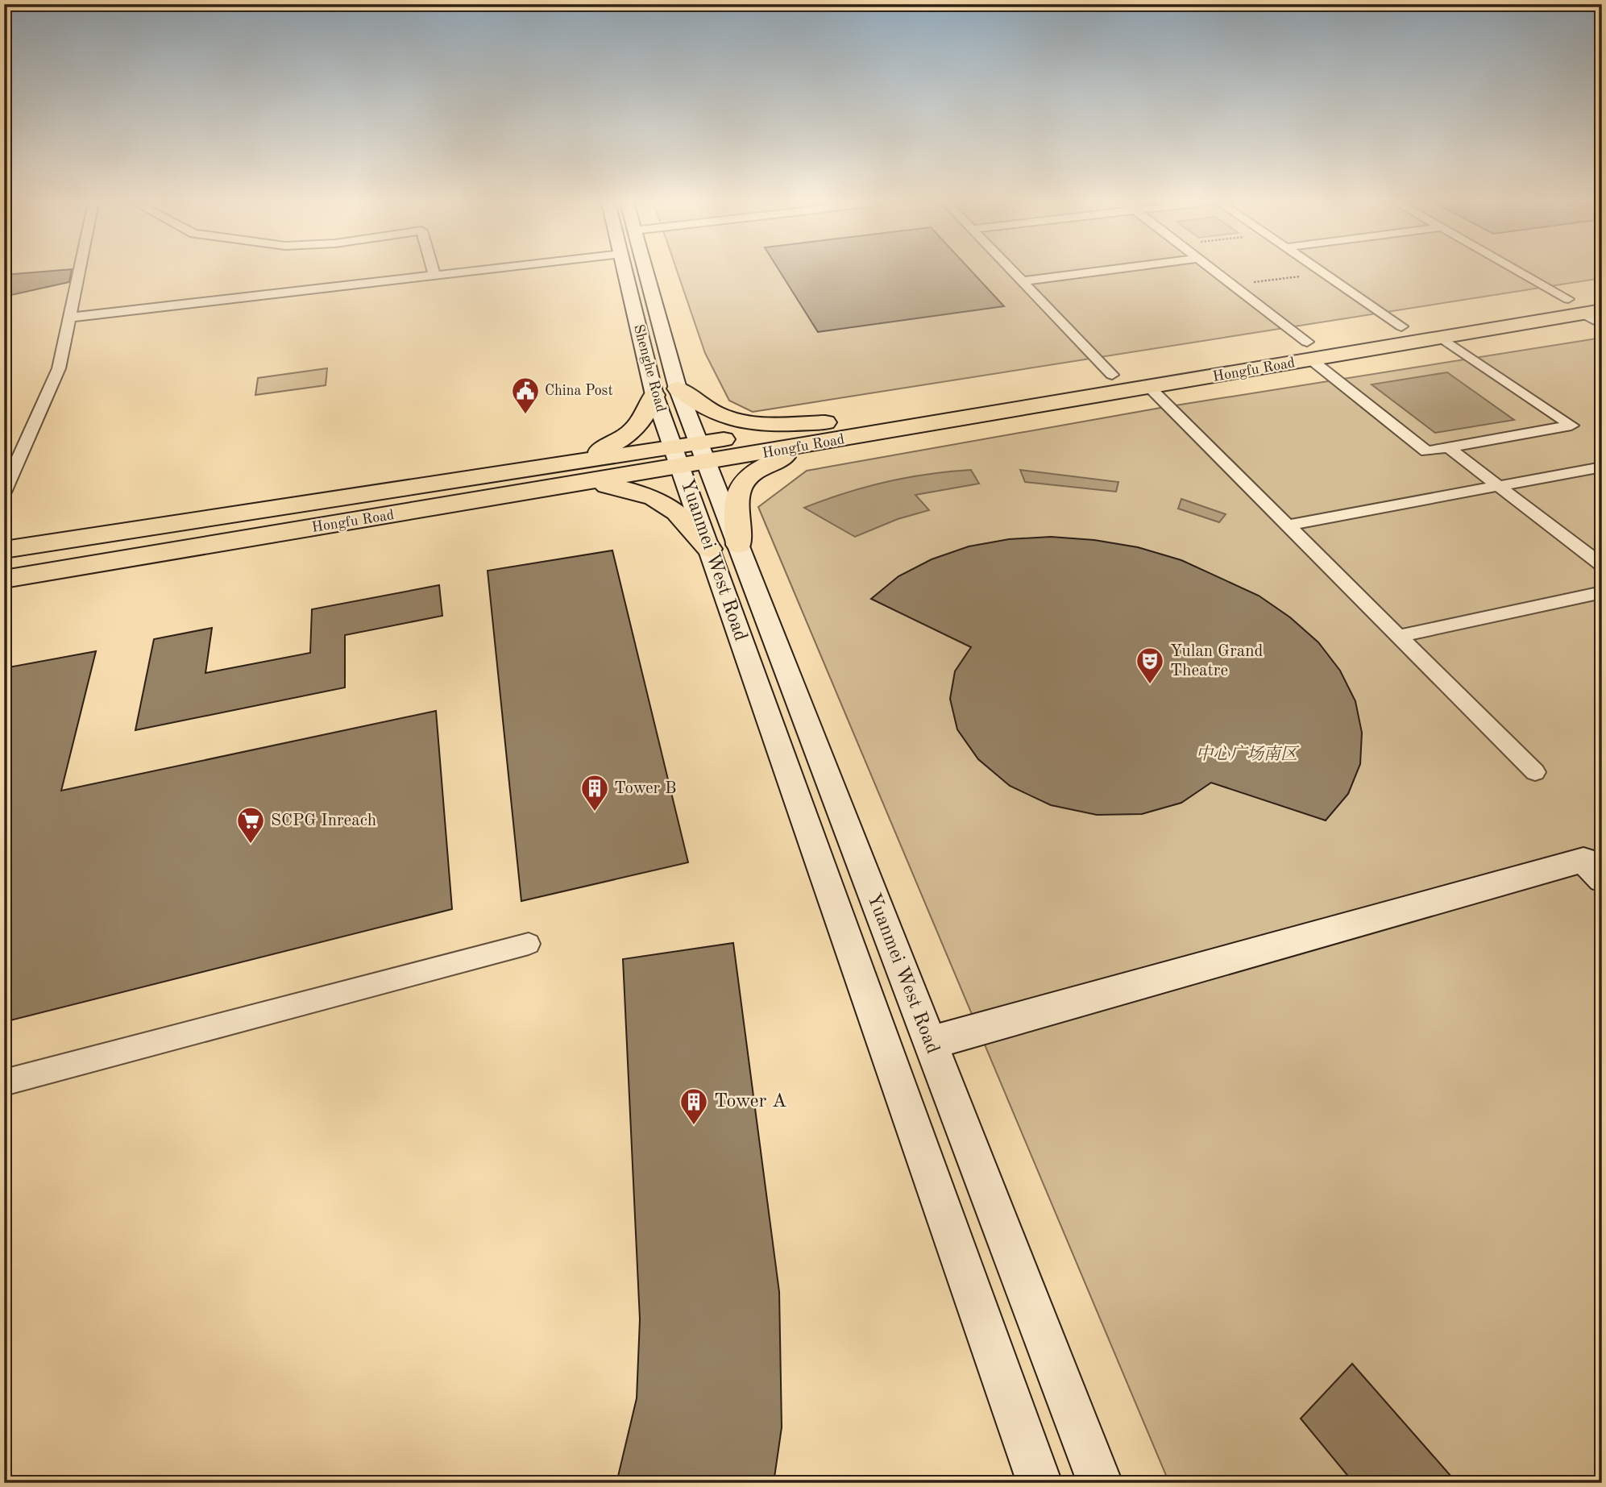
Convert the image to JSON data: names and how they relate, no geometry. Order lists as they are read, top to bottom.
{
  "streets": {
    "main road": ["Shenghe Road", "Hongfu Road", "Yuanmei West Road"]
  },
  "crossings": [
    ["Shenghe Road", "Hongfu Road"],
    ["Shenghe Road", "Yuanmei West Road"],
    ["Hongfu Road", "Yuanmei West Road"]
  ],
  "parks": ["中心广场南区"],
  "places": {
    "public building": ["China Post"],
    "theatre": ["Yulan Grand Theatre"],
    "building": ["Tower B", "Tower A"],
    "supermarket": ["SCPG Inreach"]
  }
}
